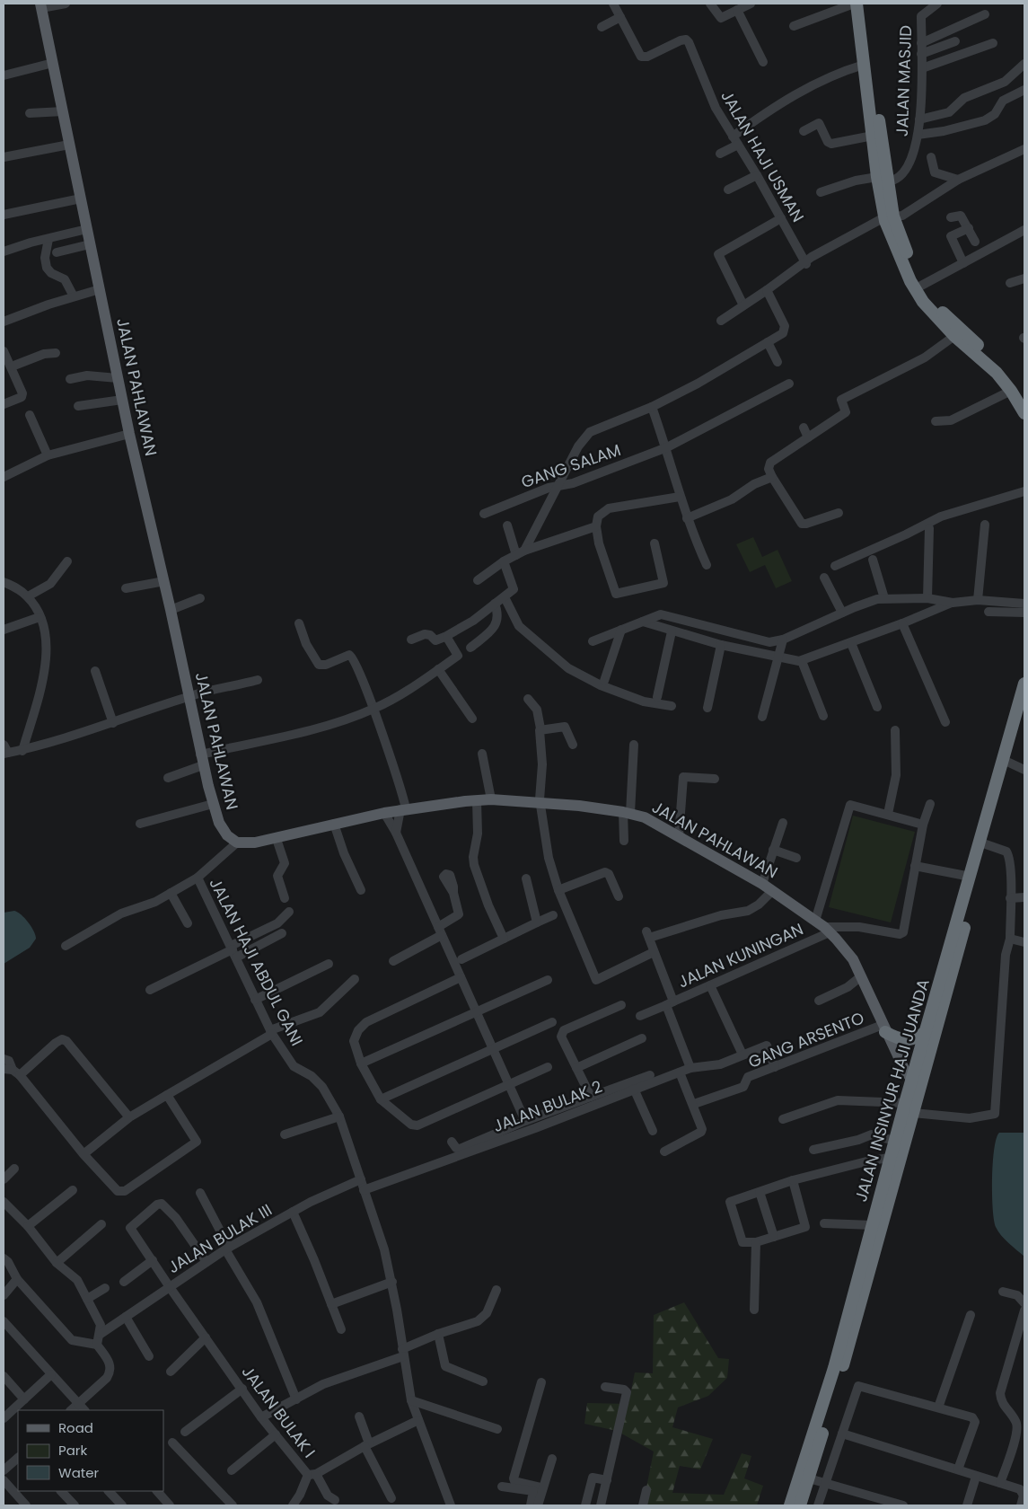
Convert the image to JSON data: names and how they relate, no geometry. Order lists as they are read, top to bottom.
{
  "streets": {
    "highway": ["JALAN INSINYUR HAJI JUANDA"],
    "main road": ["JALAN PAHLAWAN"],
    "street": [
      "JALAN MASJID",
      "JALAN HAJI USMAN",
      "GANG SALAM",
      "JALAN KUNINGAN",
      "JALAN HAJI ABDUL GANI",
      "GANG ARSENTO",
      "JALAN BULAK 2",
      "JALAN BULAK III",
      "JALAN BULAK I"
    ]
  },
  "crossings": [
    ["JALAN PAHLAWAN", "JALAN KUNINGAN"],
    ["JALAN PAHLAWAN", "JALAN HAJI ABDUL GANI"],
    ["JALAN PAHLAWAN", "GANG ARSENTO"],
    ["JALAN PAHLAWAN", "JALAN INSINYUR HAJI JUANDA"],
    ["JALAN HAJI ABDUL GANI", "JALAN BULAK 2"],
    ["JALAN HAJI ABDUL GANI", "JALAN BULAK III"],
    ["JALAN HAJI ABDUL GANI", "JALAN BULAK I"],
    ["GANG ARSENTO", "JALAN BULAK 2"],
    ["JALAN BULAK III", "JALAN BULAK I"]
  ],
  "legend": ["Road", "Park", "Water"]
}
